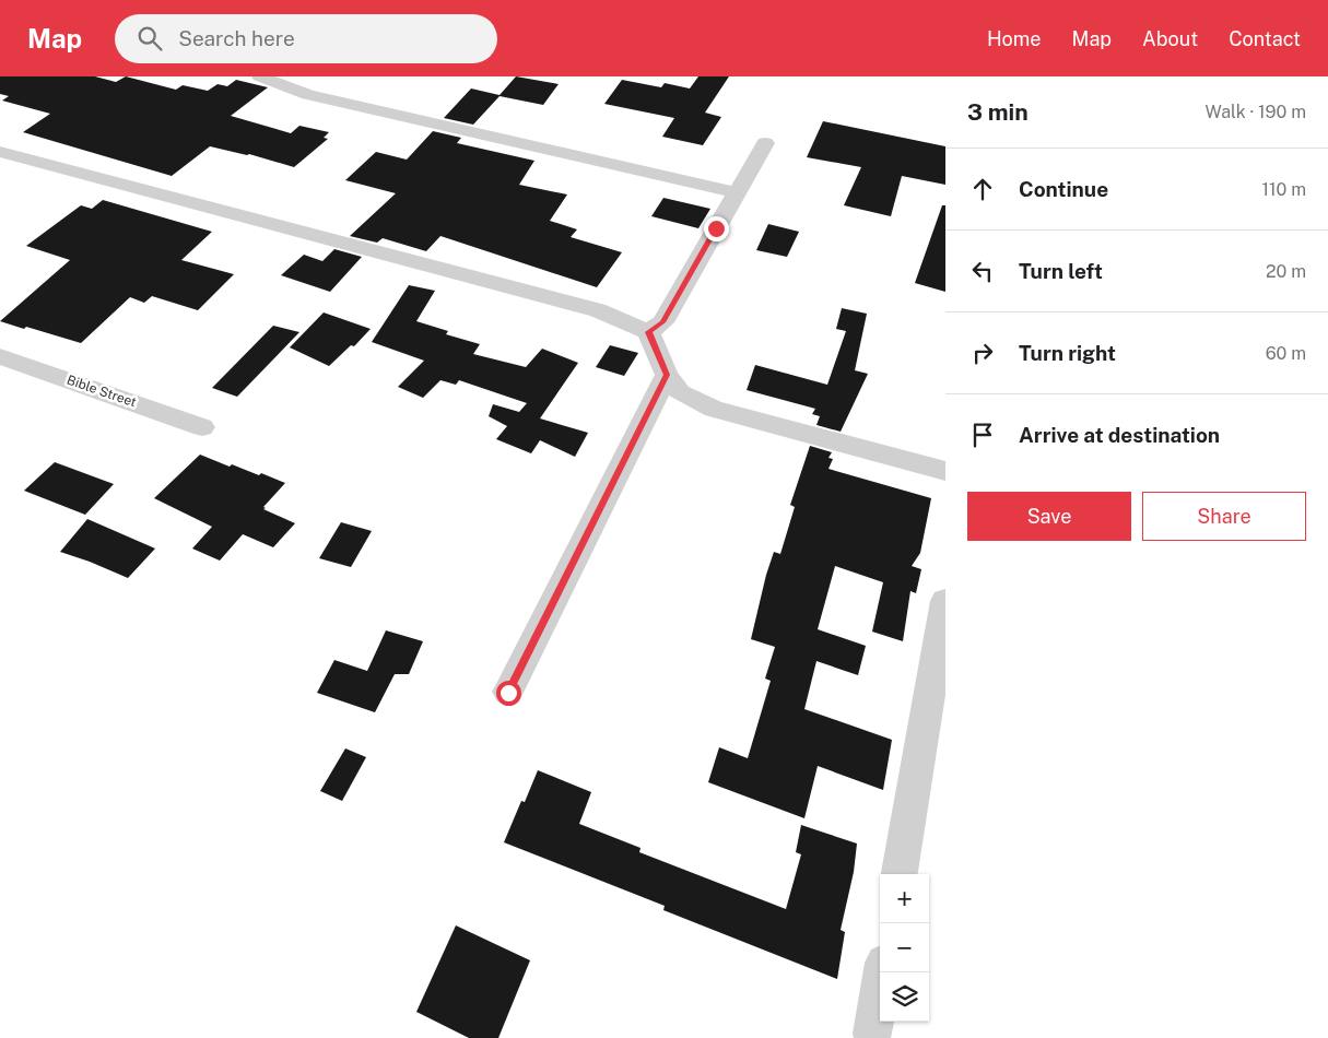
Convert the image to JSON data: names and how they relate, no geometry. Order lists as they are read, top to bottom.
{
  "streets": {
    "street": ["Bible Street"]
  },
  "page": {
    "header": "Map",
    "search": "Search here",
    "nav": [
      "Home",
      "Map",
      "About",
      "Contact"
    ],
    "heading": ["3 min", "Walk · 190 m"],
    "list": [
      ["Continue", "110 m"],
      ["Turn left", "20 m"],
      ["Turn right", "60 m"],
      "Arrive at destination"
    ],
    "buttons": ["Save", "Share"],
    "map_buttons": ["+", "−"]
  }
}
